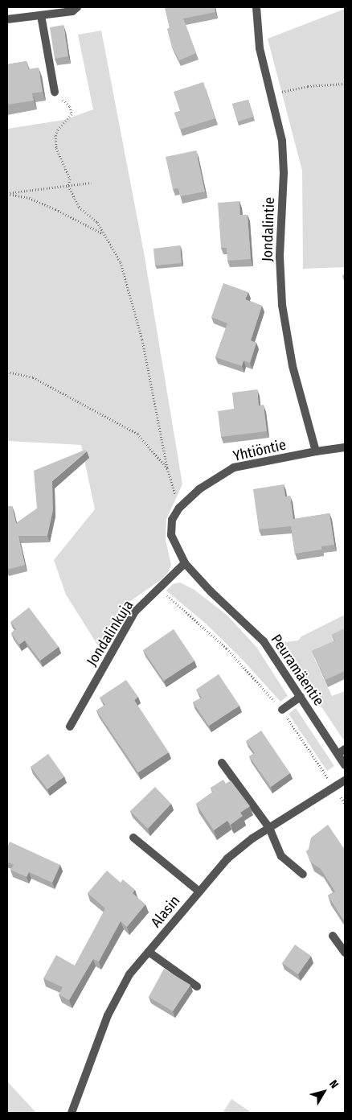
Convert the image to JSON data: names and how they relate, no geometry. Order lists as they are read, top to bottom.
{
  "streets": {
    "street": [
      "Jondalintie",
      "Yhtiöntie",
      "Jondalinkuja",
      "Peuramäentie",
      "Alasin"
    ]
  },
  "crossings": [
    ["Jondalintie", "Yhtiöntie"],
    ["Yhtiöntie", "Jondalinkuja"],
    ["Yhtiöntie", "Peuramäentie"],
    ["Jondalinkuja", "Peuramäentie"]
  ],
  "north": "top right"
}
